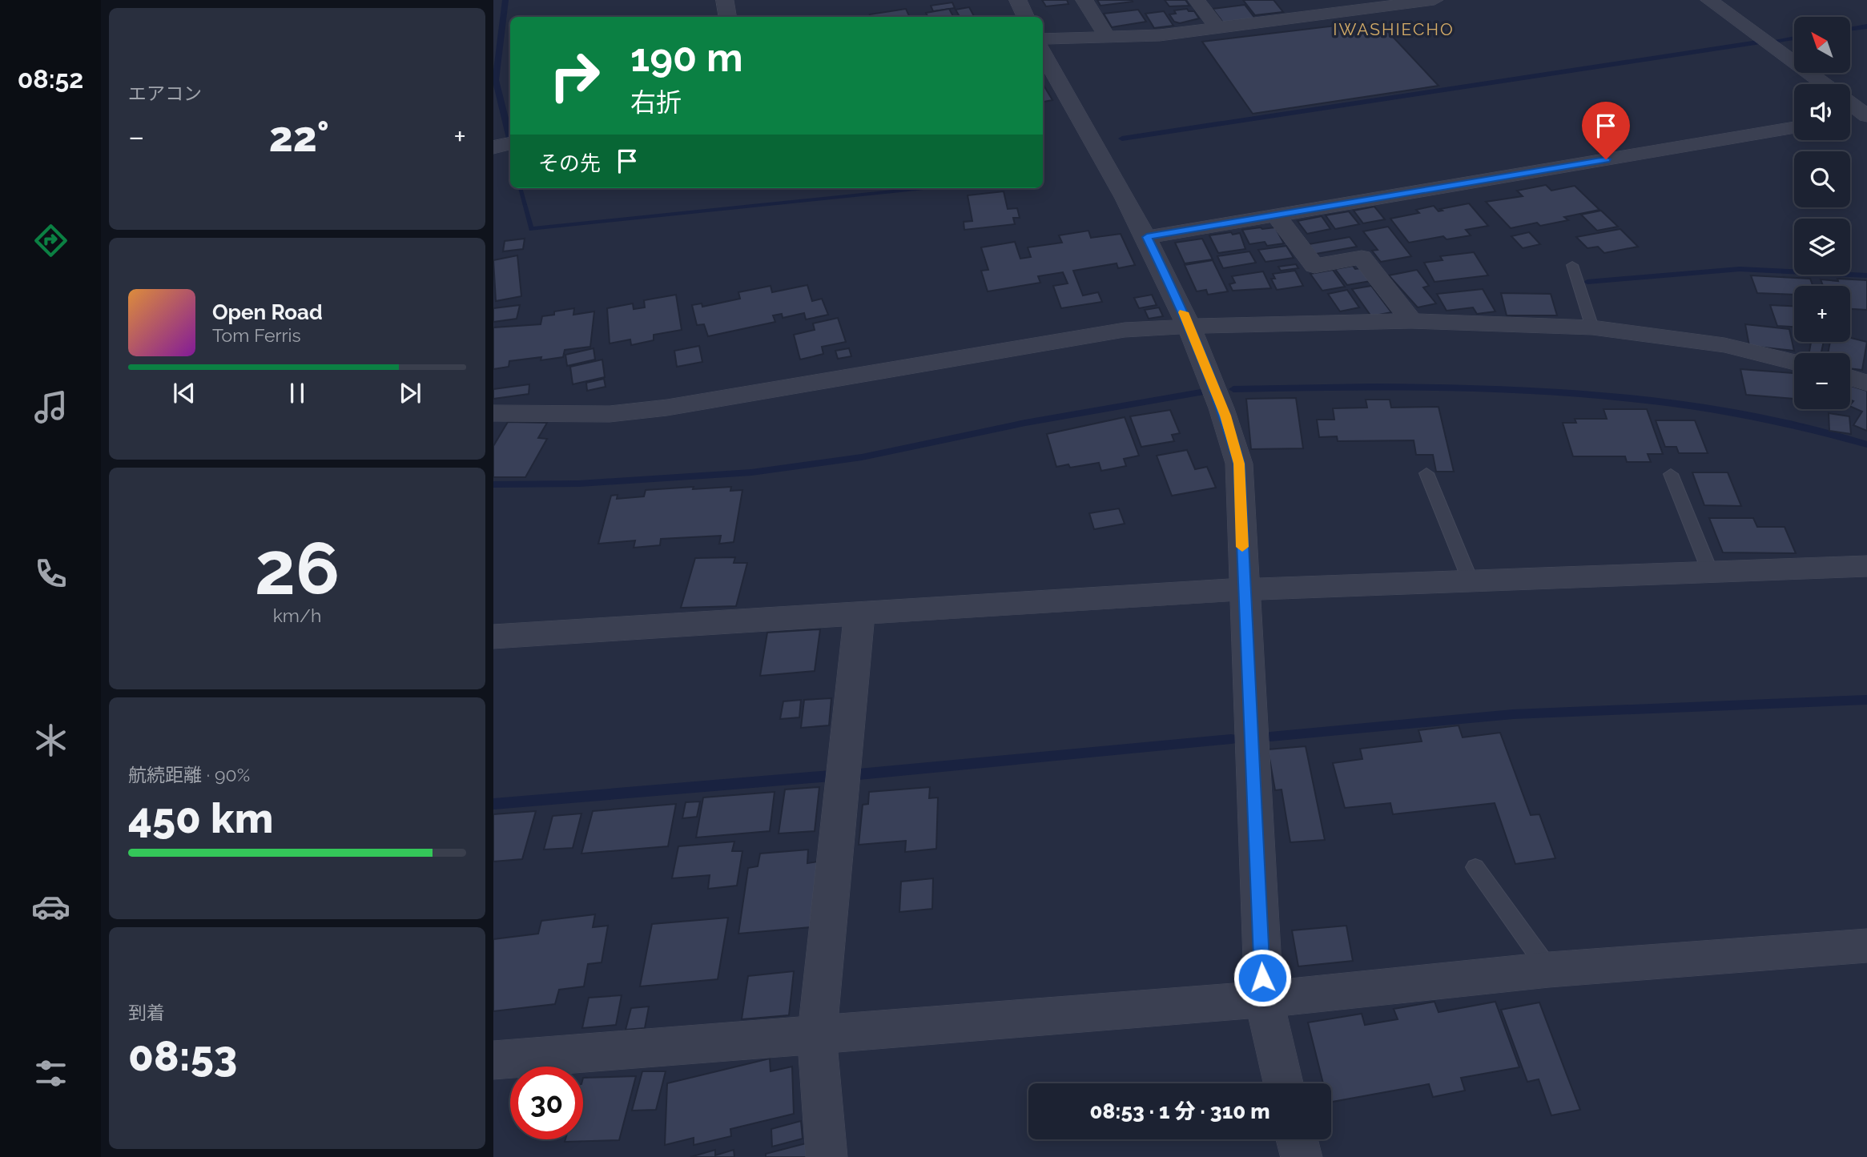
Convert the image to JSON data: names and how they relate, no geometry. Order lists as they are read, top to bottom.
{
  "districts": ["IWASHIECHO"],
  "north": "top left",
  "page": {
    "tabs": "08:52",
    "tile": [
      "エアコン",
      ["26", "km/h"],
      ["航続距離 · 90%", "450 km"],
      ["到着", "08:53"]
    ],
    "map_buttons": ["+", "−"],
    "turn": ["190 m", "右折"],
    "heat": ["−", "22°", "+"],
    "then": "その先",
    "song": ["Open Road", "Tom Ferris"],
    "limit": "30",
    "trip": "08:53 · 1 分 · 310 m"
  }
}
